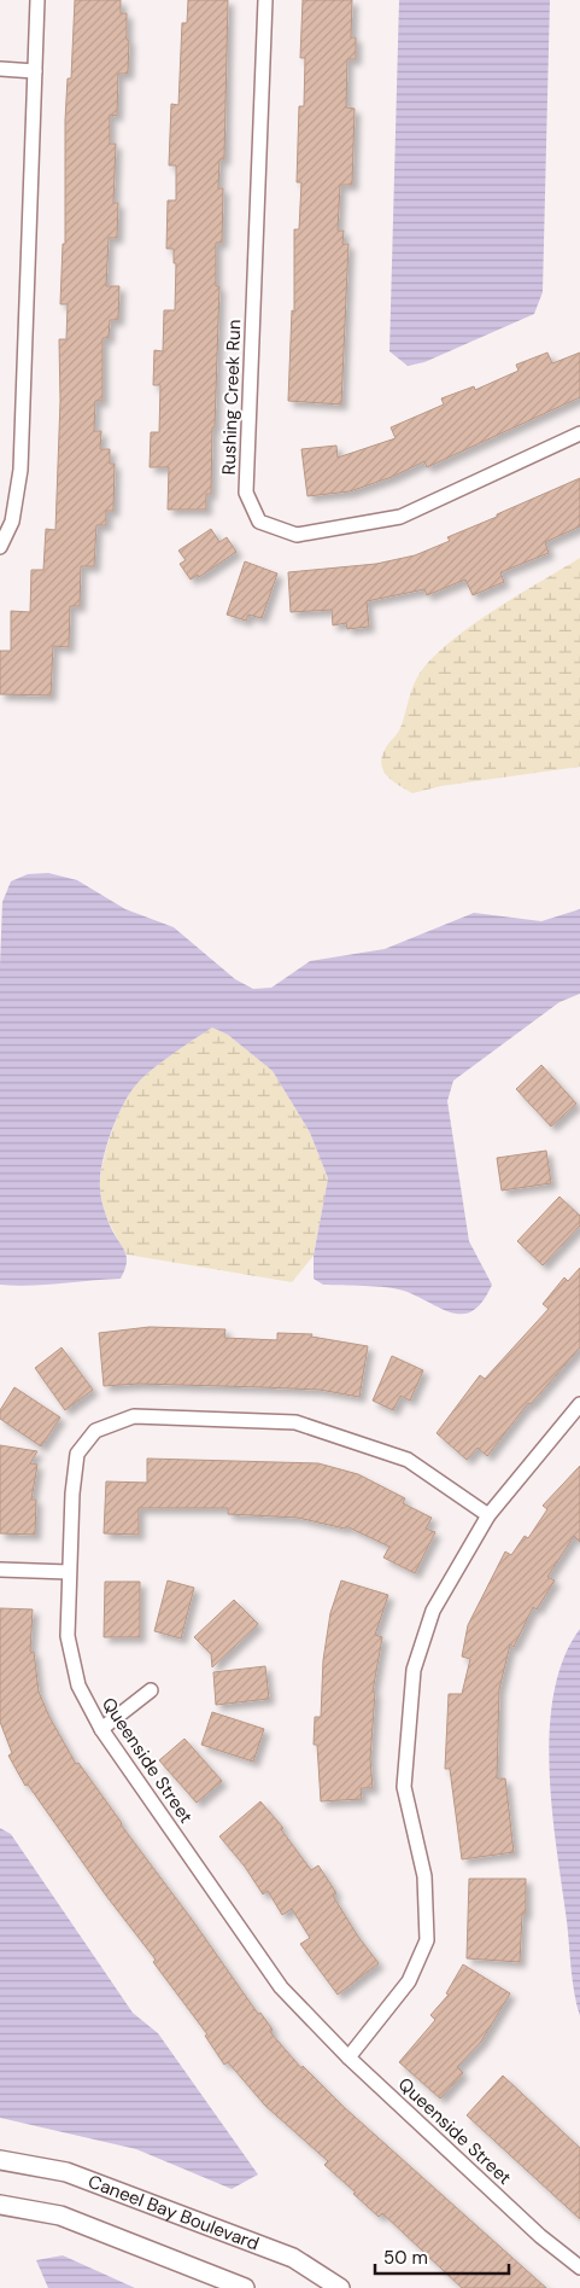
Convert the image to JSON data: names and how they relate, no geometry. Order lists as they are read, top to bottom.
{
  "streets": {
    "street": ["Rushing Creek Run", "Queenside Street", "Caneel Bay Boulevard"]
  },
  "scale_bar": "50 m"
}
